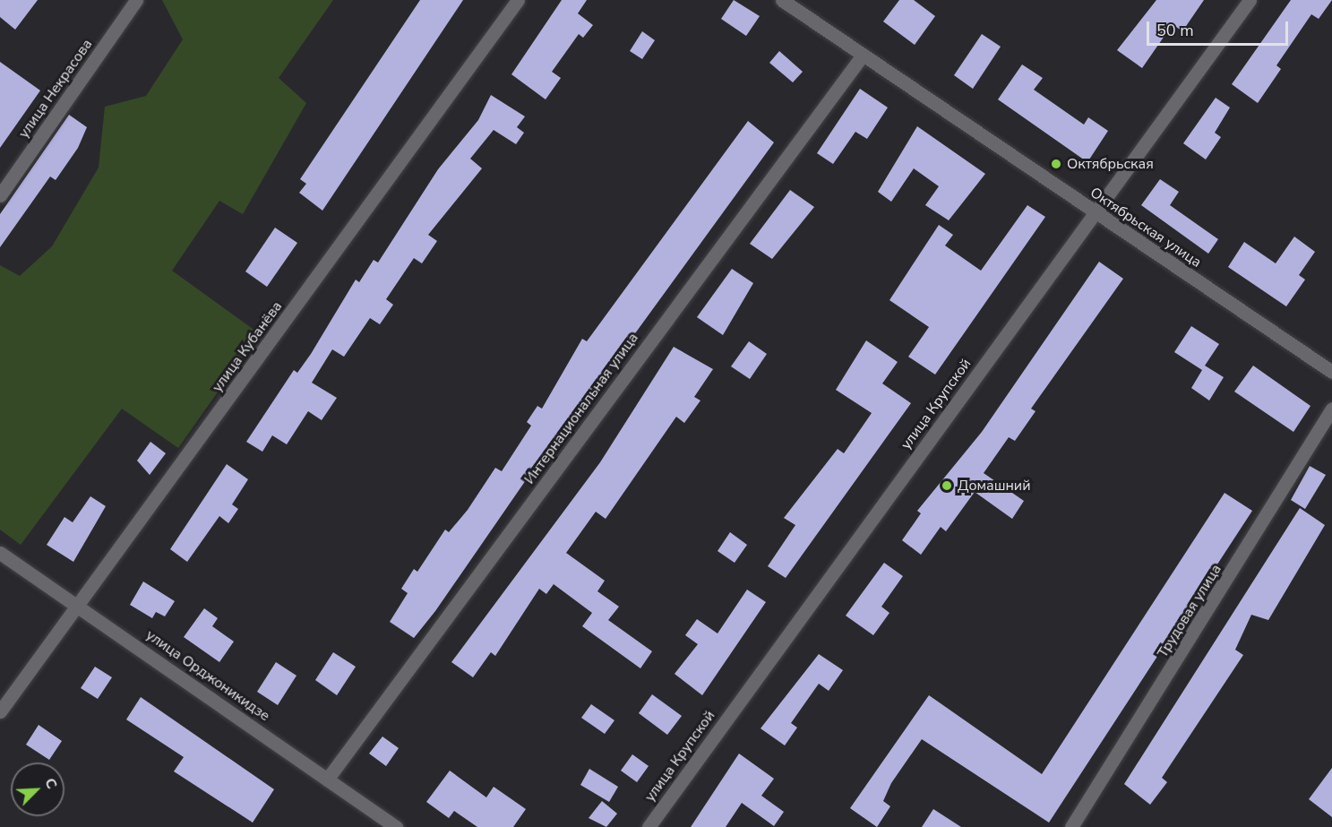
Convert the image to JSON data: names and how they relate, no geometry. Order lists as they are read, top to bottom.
{
  "streets": {
    "street": [
      "улица Некрасова",
      "Октябрьская улица",
      "улица Кубанёва",
      "улица Крупской",
      "Интернациональная улица",
      "Трудовая улица",
      "улица Орджоникидзе"
    ]
  },
  "crossings": [
    ["Октябрьская улица", "улица Крупской"],
    ["Октябрьская улица", "Интернациональная улица"],
    ["улица Кубанёва", "улица Орджоникидзе"],
    ["Интернациональная улица", "улица Орджоникидзе"]
  ],
  "places": ["Октябрьская", "Домашний"],
  "scale_bar": "50 m",
  "north": "top right"
}
